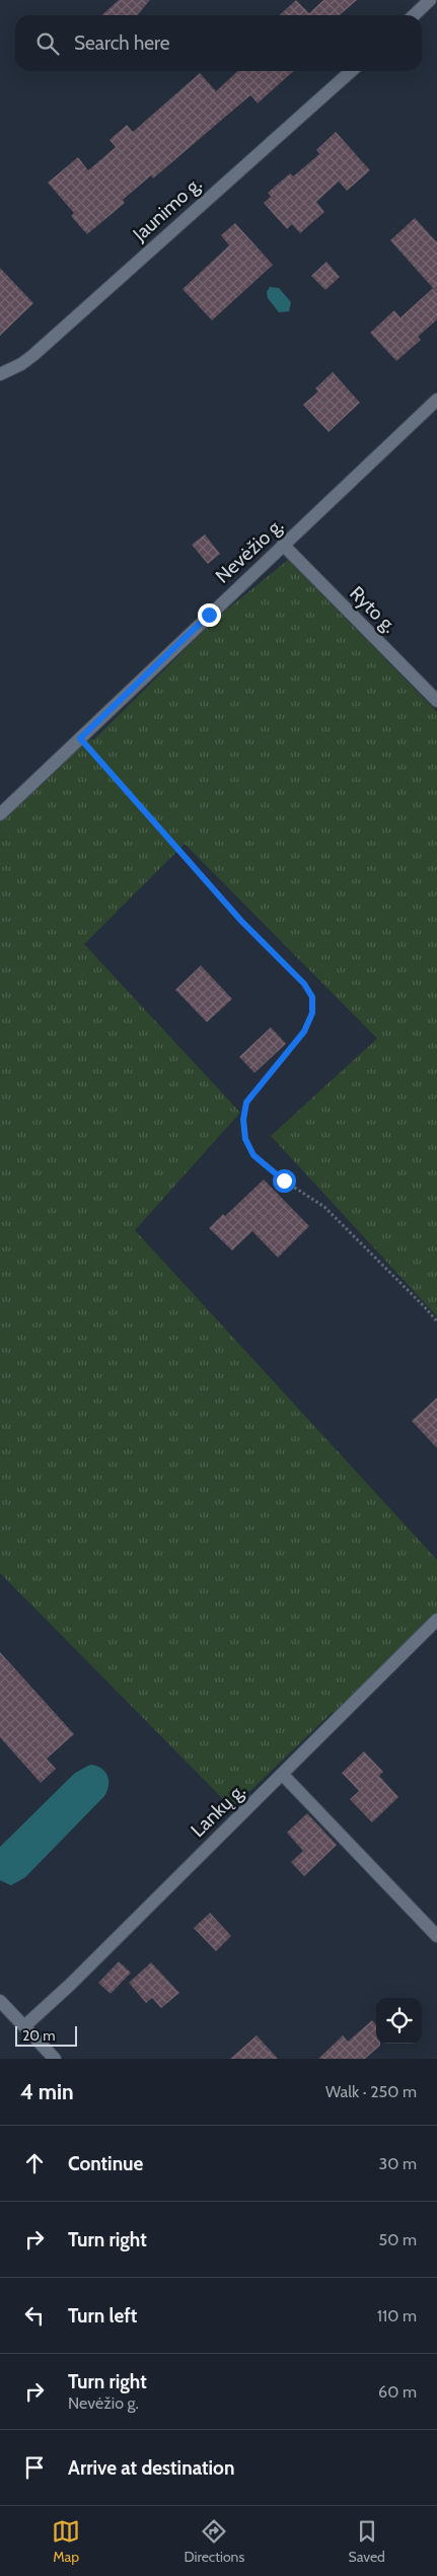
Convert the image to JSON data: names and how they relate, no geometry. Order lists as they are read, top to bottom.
{
  "streets": {
    "street": [
      "Jaunimo g.",
      "Nevėžio g.",
      "Ryto g.",
      "Lankų g."
    ]
  },
  "crossings": [
    ["Nevėžio g.", "Ryto g."]
  ],
  "scale_bar": "20 m",
  "page": {
    "search": "Search here",
    "scale": "20 m",
    "heading": ["4 min", "Walk · 250 m"],
    "list": [
      ["Continue", "30 m"],
      ["Turn right", "50 m"],
      ["Turn left", "110 m"],
      ["Turn right", "Nevėžio g.", "60 m"],
      "Arrive at destination"
    ],
    "nav": ["Map", "Directions", "Saved"]
  }
}
